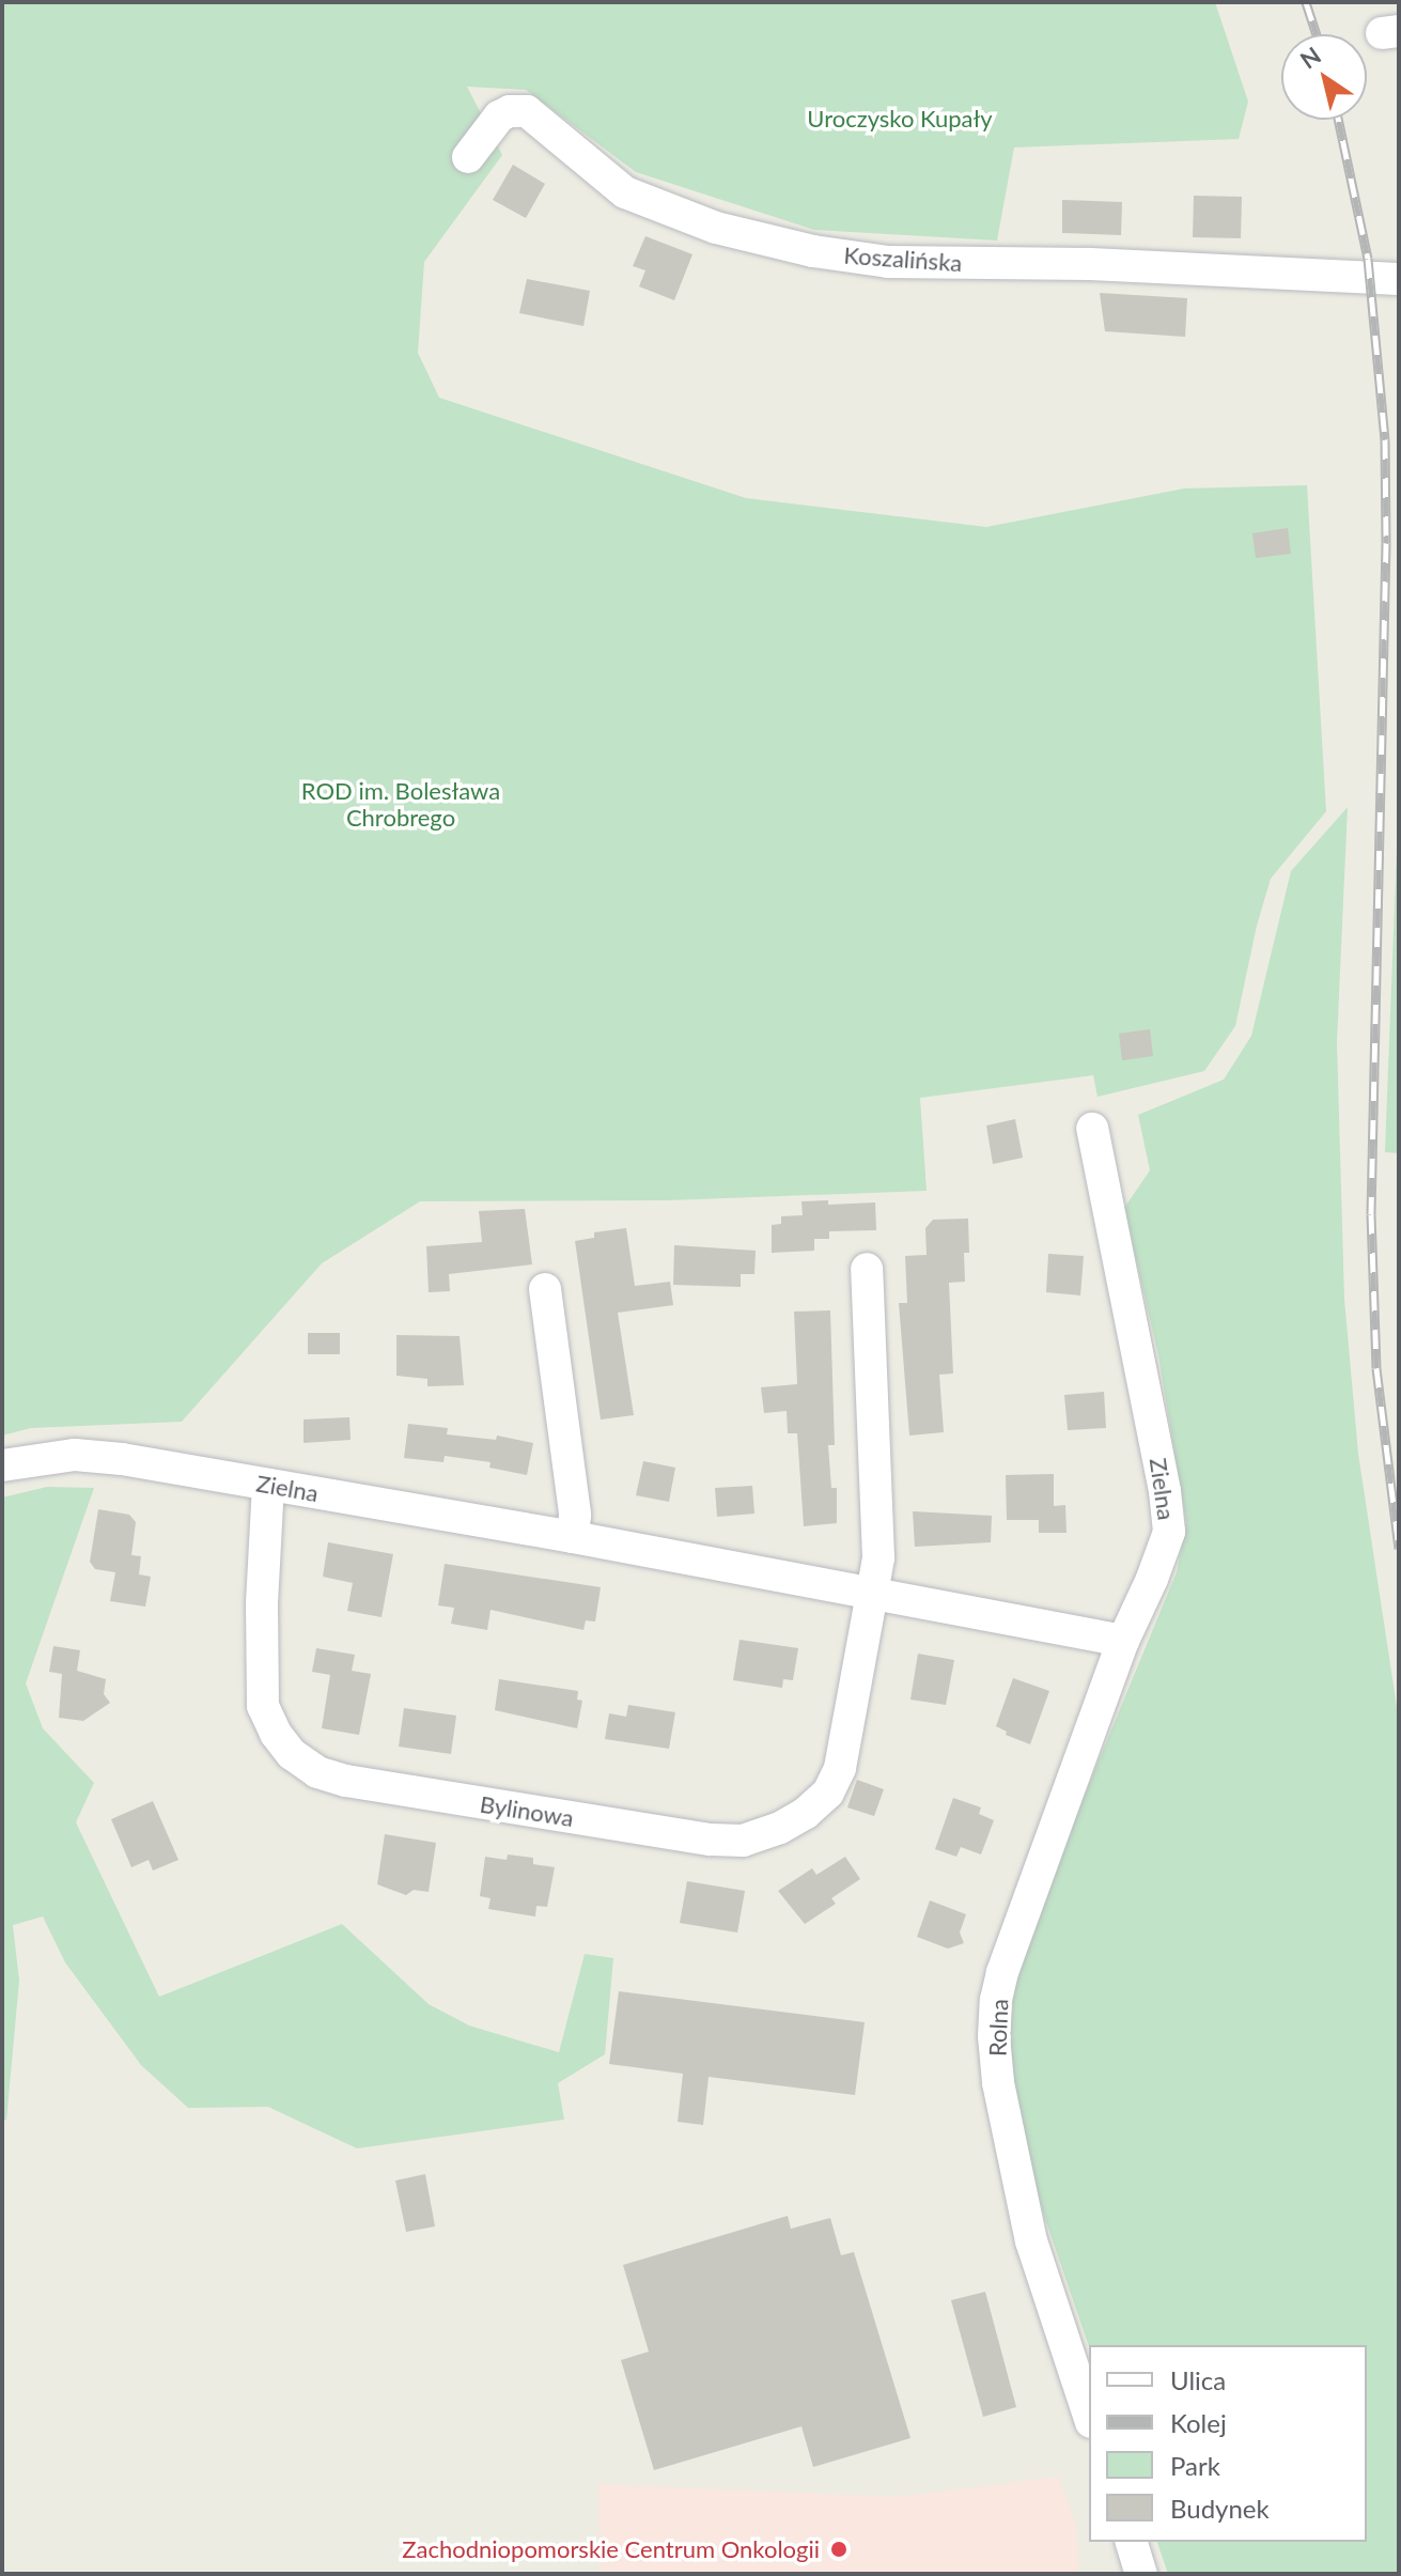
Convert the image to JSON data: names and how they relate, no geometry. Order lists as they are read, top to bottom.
{
  "streets": {
    "street": [
      "Koszalińska",
      "Zielna",
      "Bylinowa",
      "Rolna"
    ]
  },
  "crossings": [
    ["Zielna", "Bylinowa"],
    ["Zielna", "Rolna"]
  ],
  "parks": ["Uroczysko Kupały", "ROD im. Bolesława Chrobrego"],
  "places": ["Zachodniopomorskie Centrum Onkologii"],
  "legend": [
    "Ulica",
    "Kolej",
    "Park",
    "Budynek"
  ],
  "north": "top left"
}
